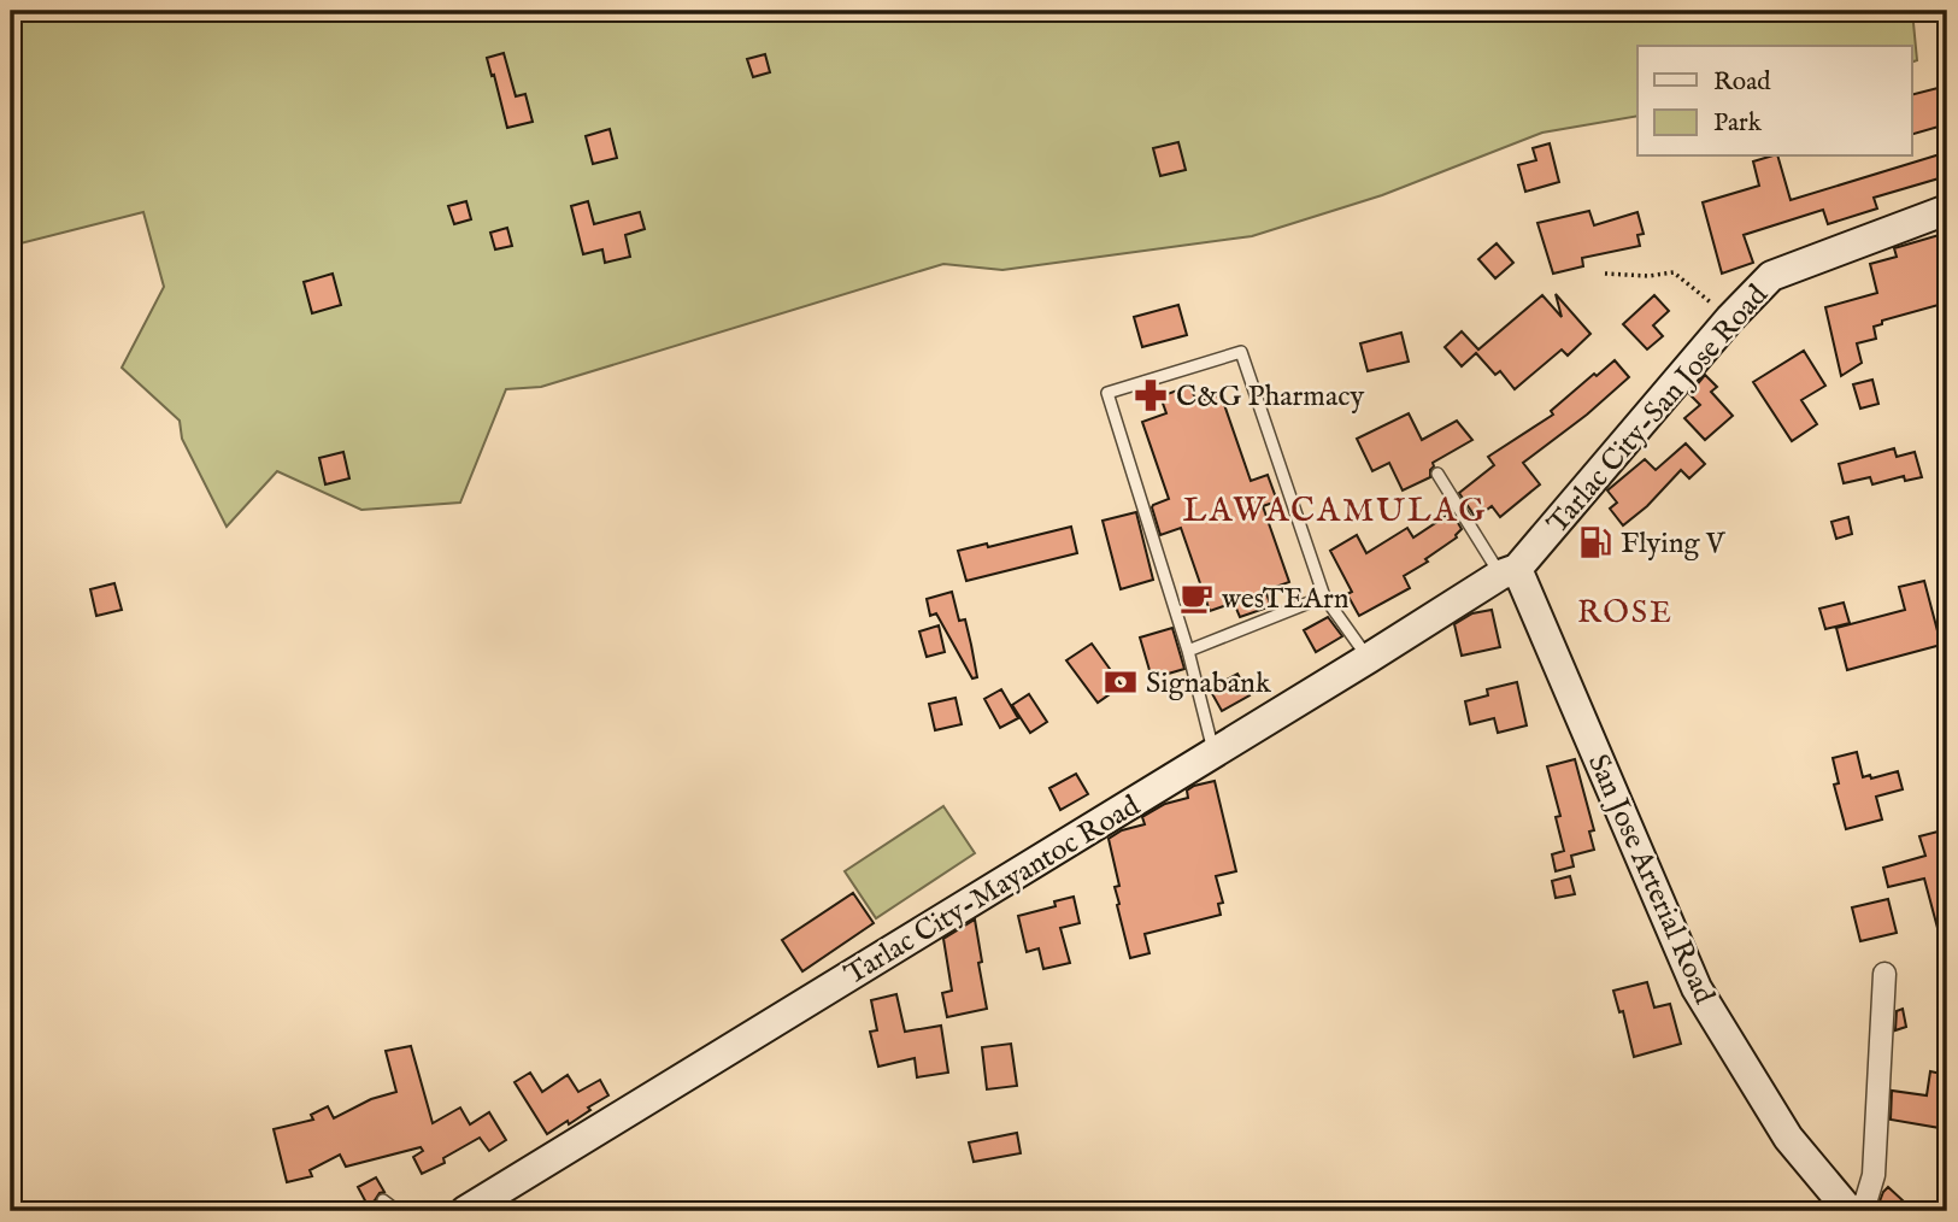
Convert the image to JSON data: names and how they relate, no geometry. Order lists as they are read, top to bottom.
{
  "streets": {
    "main road": ["Tarlac City-San Jose Road", "San Jose Arterial Road", "Tarlac City-Mayantoc Road"]
  },
  "crossings": [
    ["Tarlac City-San Jose Road", "San Jose Arterial Road"],
    ["Tarlac City-San Jose Road", "Tarlac City-Mayantoc Road"],
    ["San Jose Arterial Road", "Tarlac City-Mayantoc Road"]
  ],
  "districts": ["LAWACAMULAG", "ROSE"],
  "places": {
    "pharmacy": ["C&G Pharmacy"],
    "fuel station": ["Flying V"],
    "cafe": ["wesTEArn"],
    "bank": ["Signabank"]
  },
  "legend": ["Road", "Park"]
}
